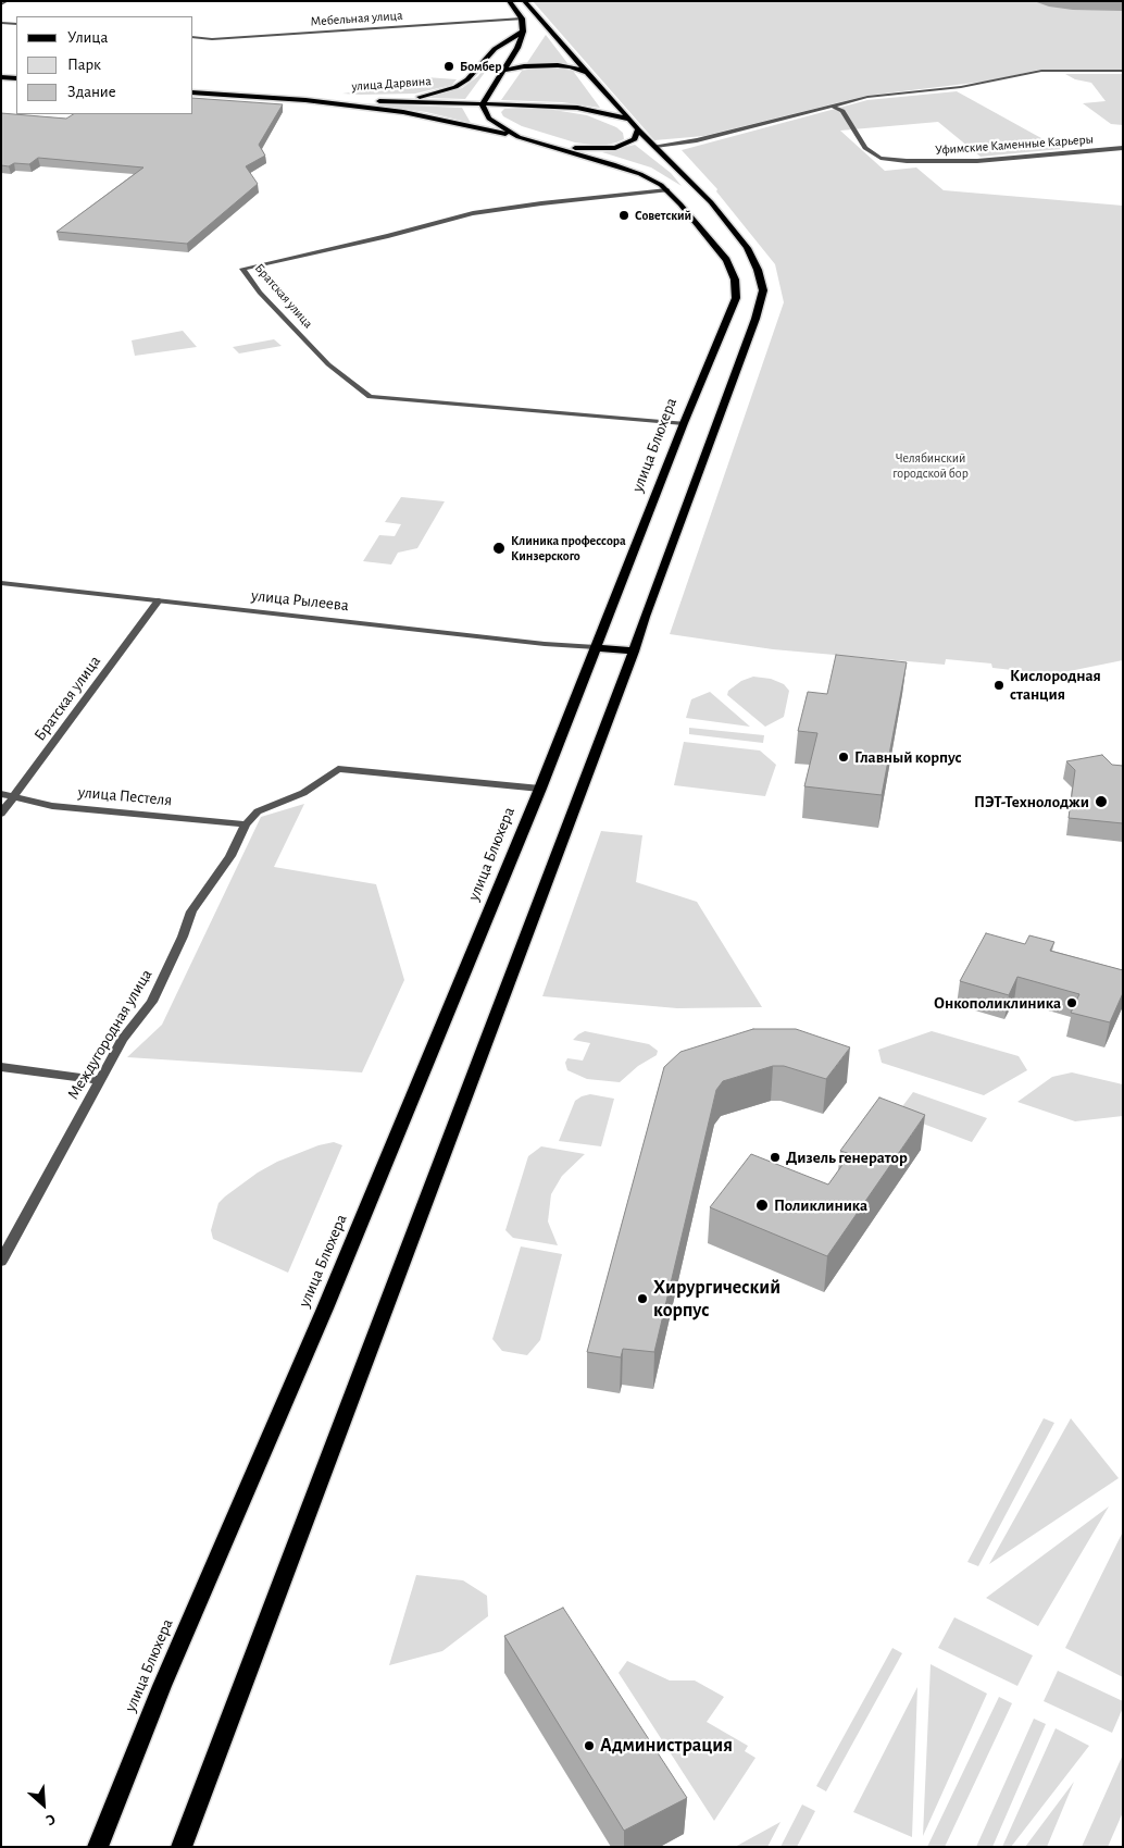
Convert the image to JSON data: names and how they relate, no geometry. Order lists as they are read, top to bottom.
{
  "streets": {
    "main road": ["улица Дарвина", "улица Блюхера"],
    "street": [
      "Мебельная улица",
      "Уфимские Каменные Карьеры",
      "Братская улица",
      "улица Рылеева",
      "улица Пестеля",
      "Междугородная улица"
    ]
  },
  "crossings": [
    ["улица Дарвина", "улица Блюхера"],
    ["Братская улица", "улица Блюхера"],
    ["Братская улица", "улица Рылеева"],
    ["Братская улица", "улица Пестеля"],
    ["улица Блюхера", "улица Рылеева"],
    ["улица Пестеля", "Междугородная улица"]
  ],
  "parks": ["Челябинский городской бор"],
  "places": [
    "Бомбер",
    "Советский",
    "Клиника профессора Кинзерского",
    "Кислородная станция",
    "Главный корпус",
    "ПЭТ-Технолоджи",
    "Онкополиклиника",
    "Дизель генератор",
    "Поликлиника",
    "Хирургический корпус",
    "Администрация"
  ],
  "legend": ["Улица", "Парк", "Здание"],
  "north": "bottom right"
}
